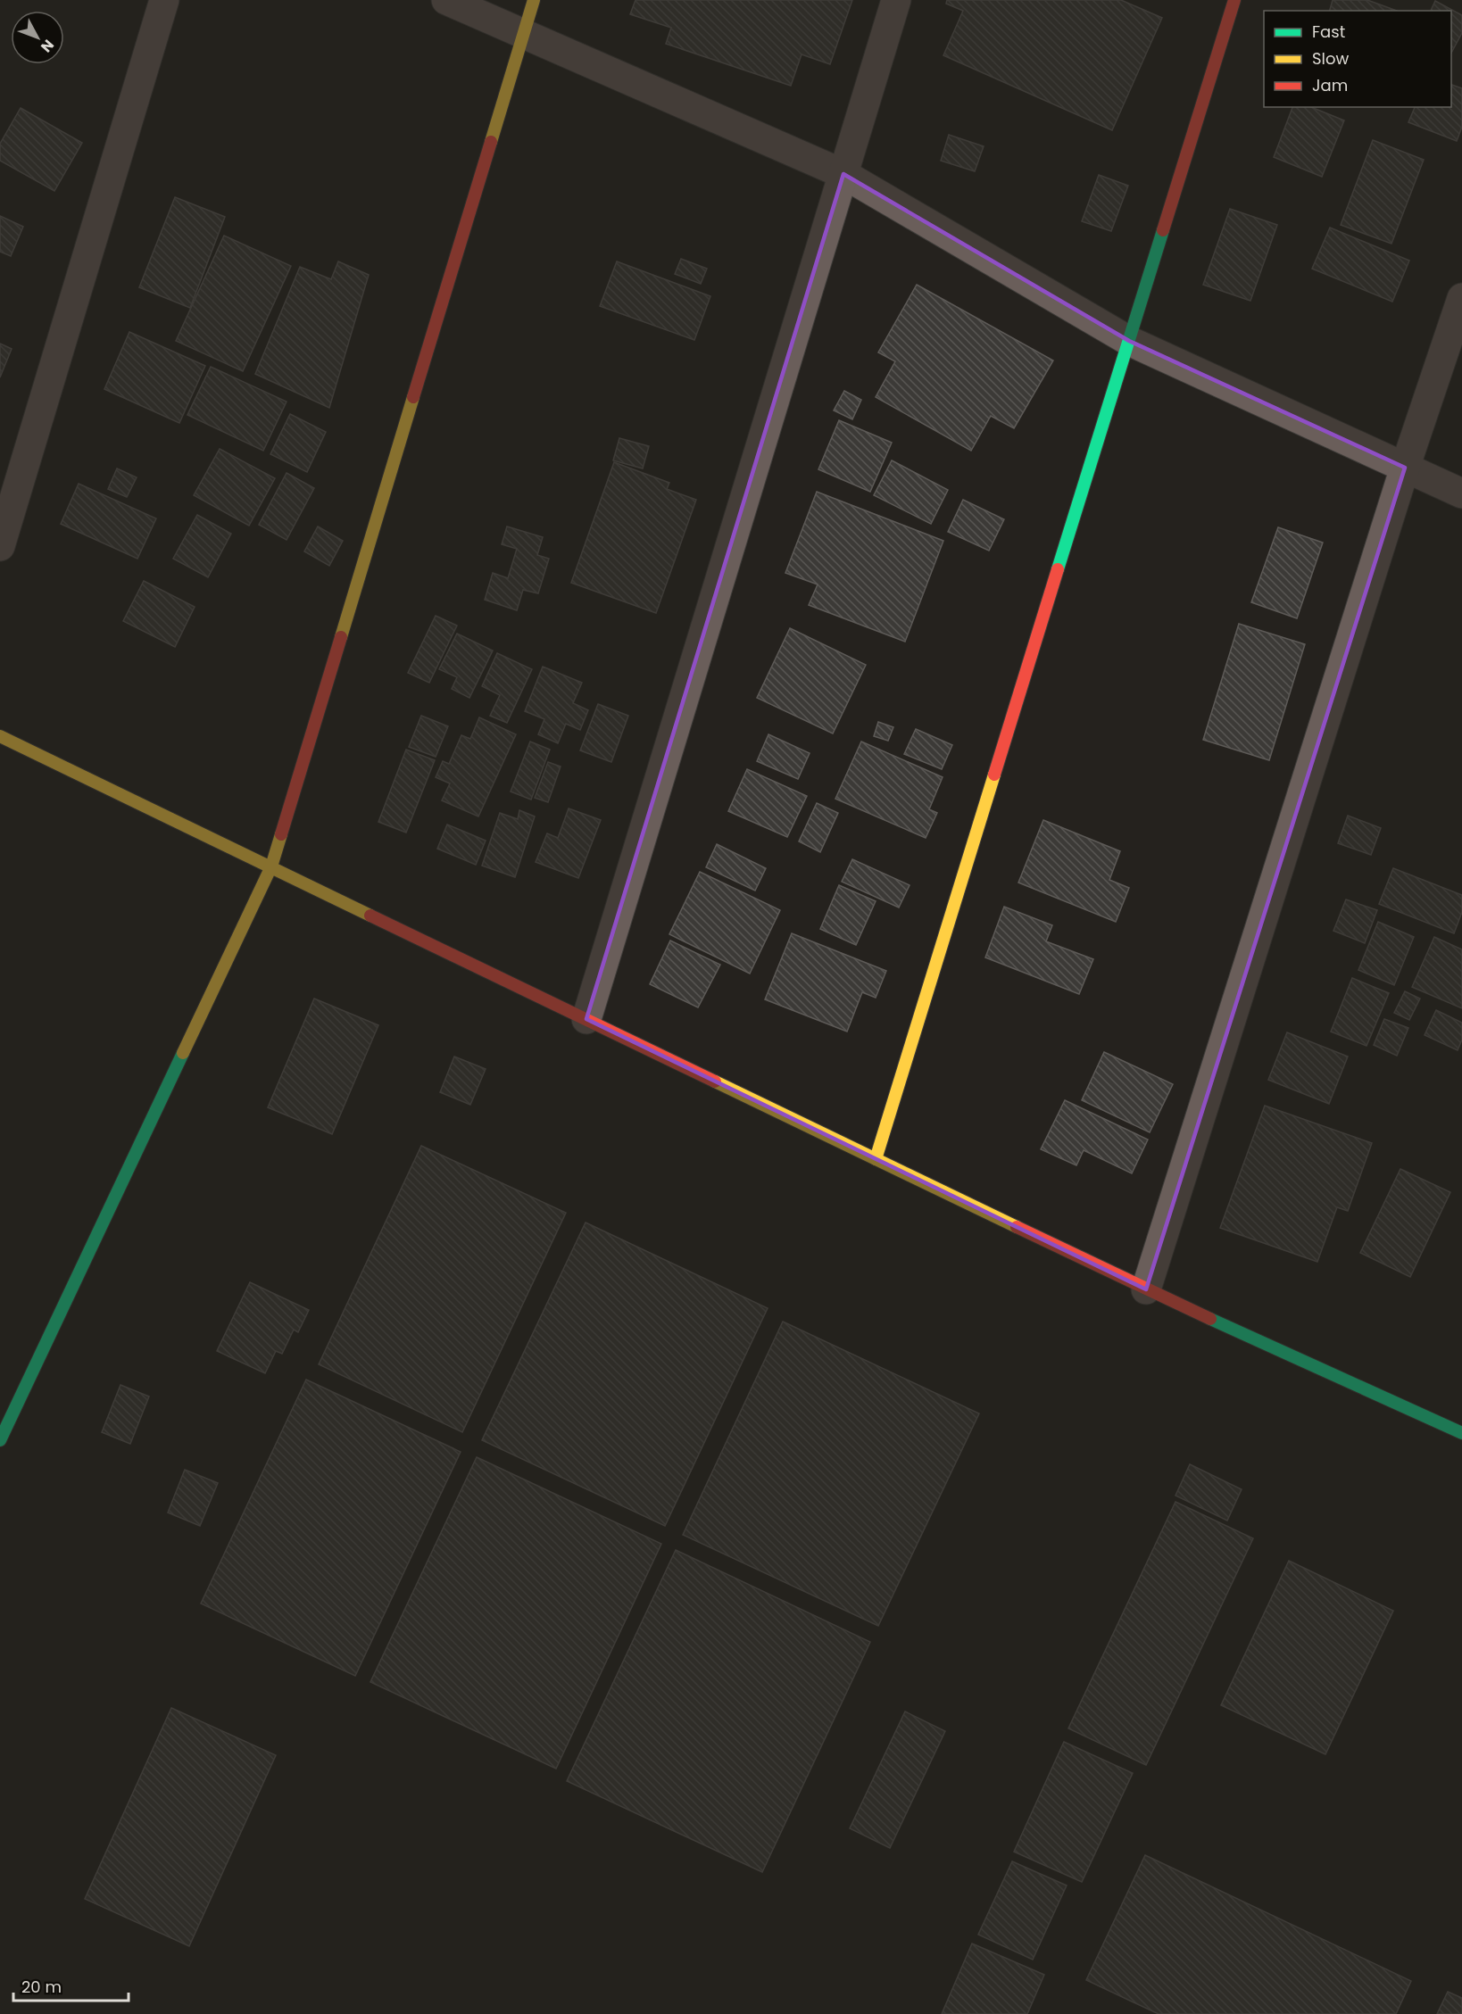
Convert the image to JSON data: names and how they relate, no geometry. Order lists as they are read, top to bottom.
{
  "legend": ["Fast", "Slow", "Jam"],
  "scale_bar": "20 m",
  "north": "bottom right"
}
